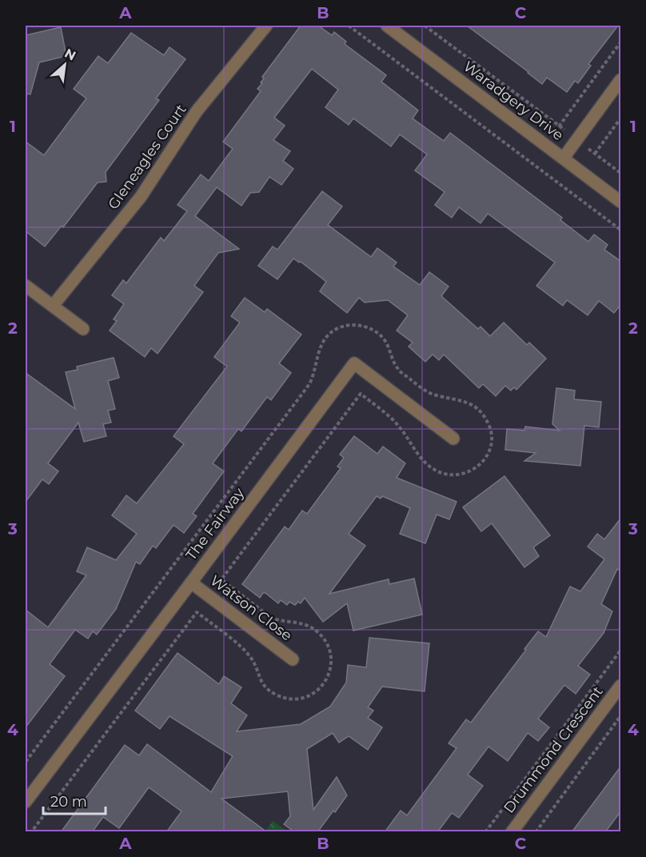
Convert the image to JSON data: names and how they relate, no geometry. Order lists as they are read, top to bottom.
{
  "streets": {
    "street": [
      "Waradgery Drive",
      "Gleneagles Court",
      "The Fairway",
      "Watson Close",
      "Drummond Crescent"
    ]
  },
  "crossings": [
    ["The Fairway", "Watson Close"]
  ],
  "scale_bar": "20 m",
  "north": "top right",
  "grid": {
    "columns": ["A", "B", "C"],
    "rows": [
      "1",
      "2",
      "3",
      "4"
    ]
  }
}
